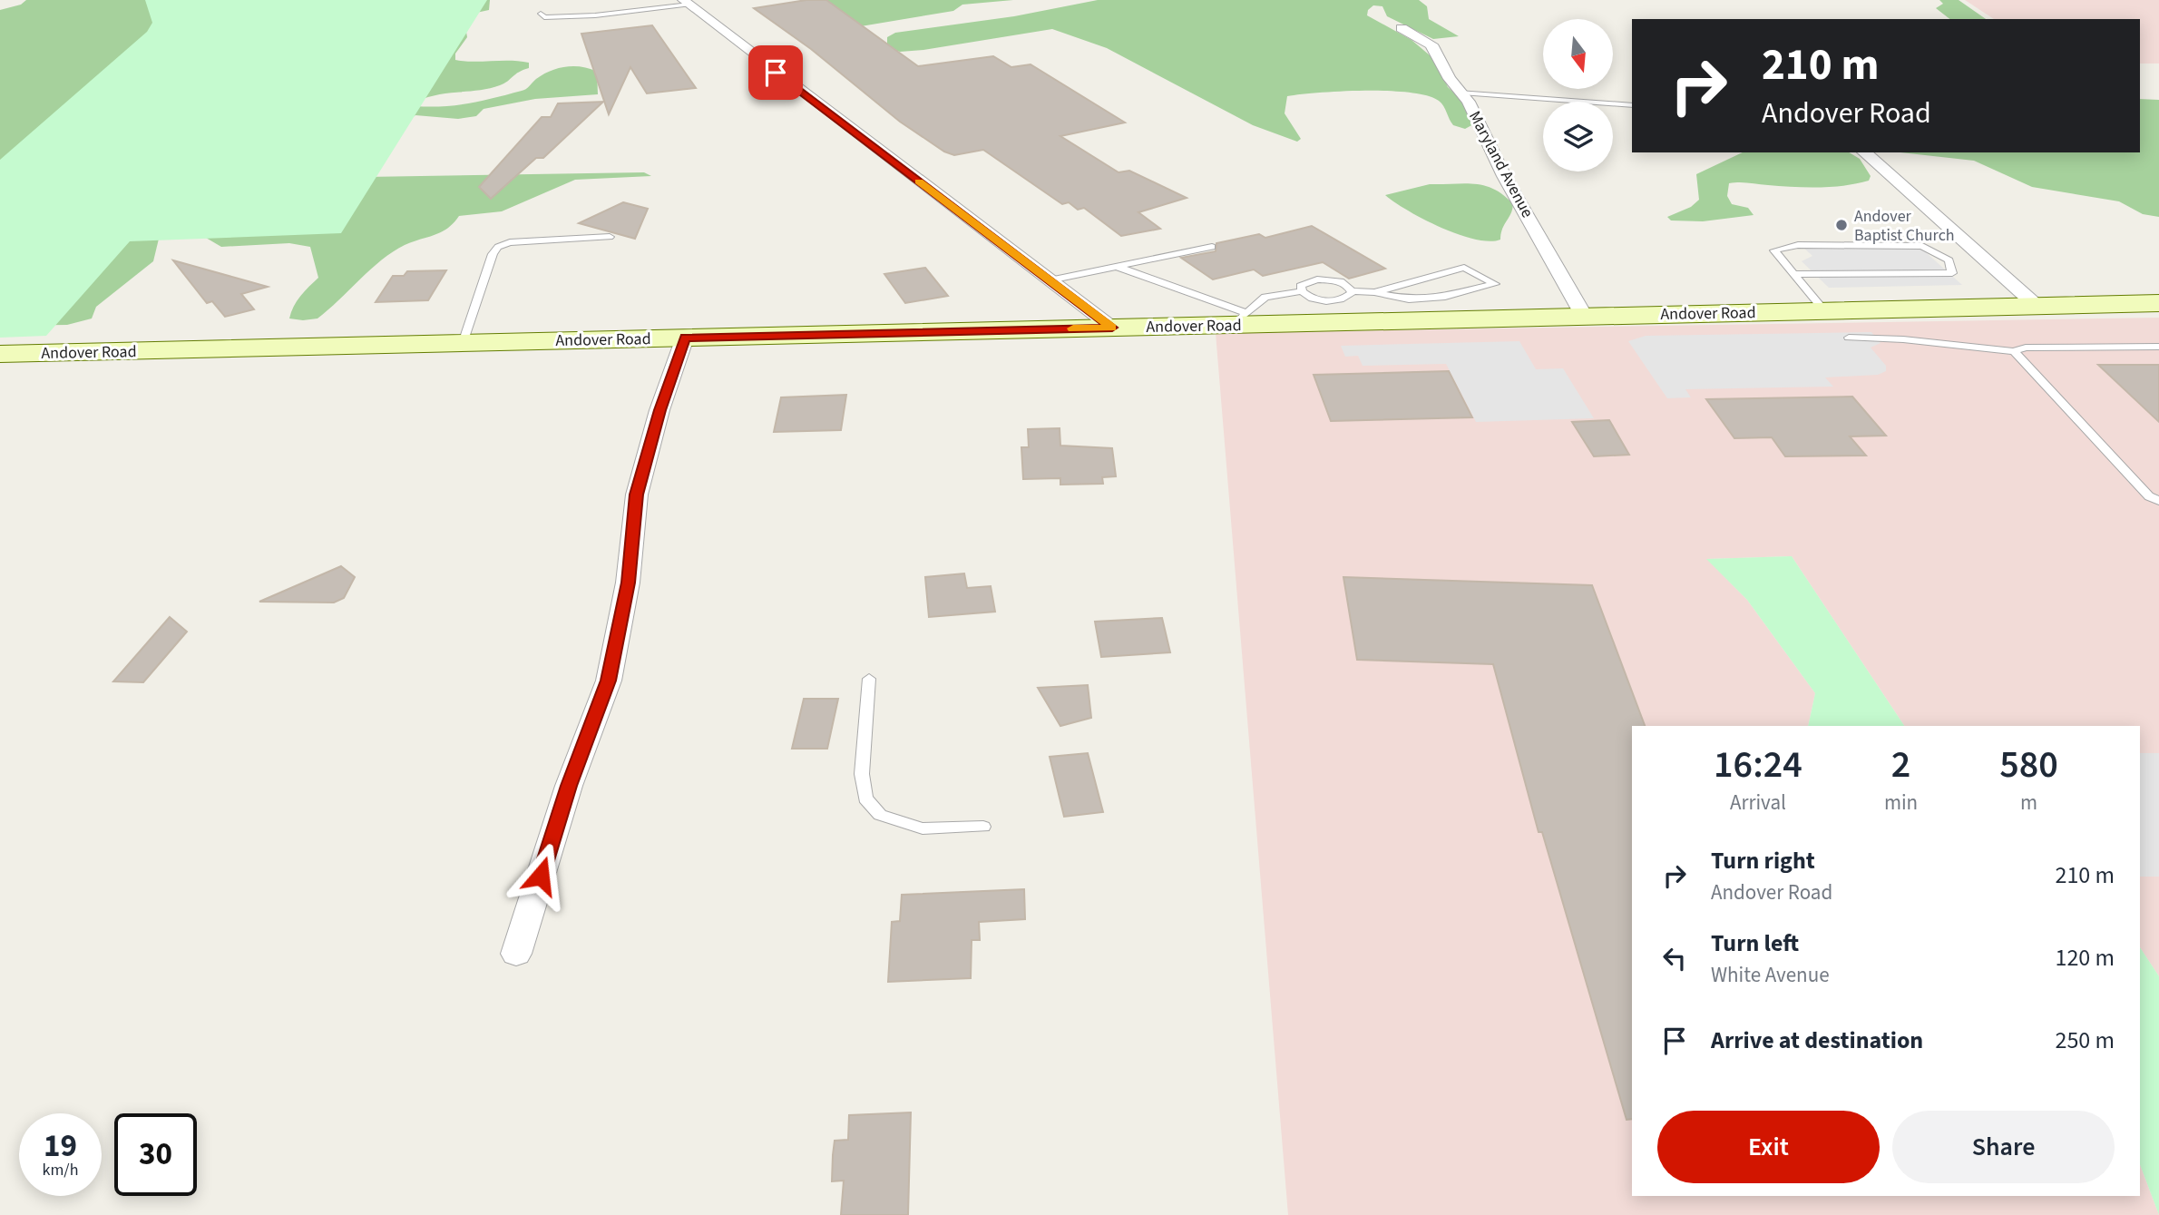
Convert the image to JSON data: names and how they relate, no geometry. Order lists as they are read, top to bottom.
{
  "streets": {
    "street": ["Maryland Avenue", "Andover Road"]
  },
  "crossings": [
    ["Maryland Avenue", "Andover Road"]
  ],
  "places": ["Andover Baptist Church"],
  "north": "bottom",
  "page": {
    "turn": ["210 m", "Andover Road"],
    "eta": [
      "16:24",
      "Arrival",
      "2",
      "min",
      "580",
      "m"
    ],
    "list": [
      {
        "name": "Turn right",
        "note": "Andover Road",
        "value": "210 m"
      },
      {
        "name": "Turn left",
        "note": "White Avenue",
        "value": "120 m"
      },
      {
        "name": "Arrive at destination",
        "value": "250 m"
      }
    ],
    "buttons": ["Exit", "Share"],
    "speed": "19 km/h",
    "limit": "30"
  }
}
